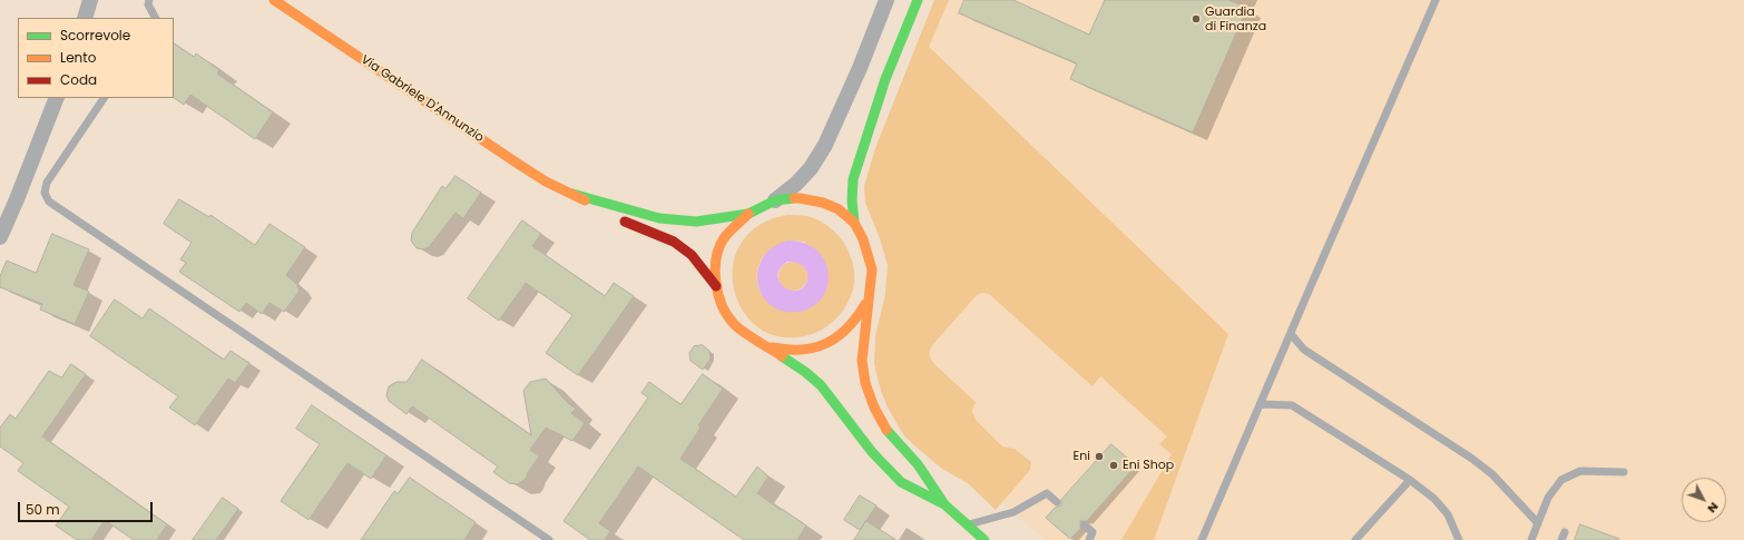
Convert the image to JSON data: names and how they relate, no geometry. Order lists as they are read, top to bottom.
{
  "streets": {
    "main road": ["Via Gabriele D'Annunzio"]
  },
  "places": ["Guardia di Finanza", "Eni", "Eni Shop"],
  "legend": ["Scorrevole", "Lento", "Coda"],
  "scale_bar": "50 m",
  "north": "bottom right"
}
